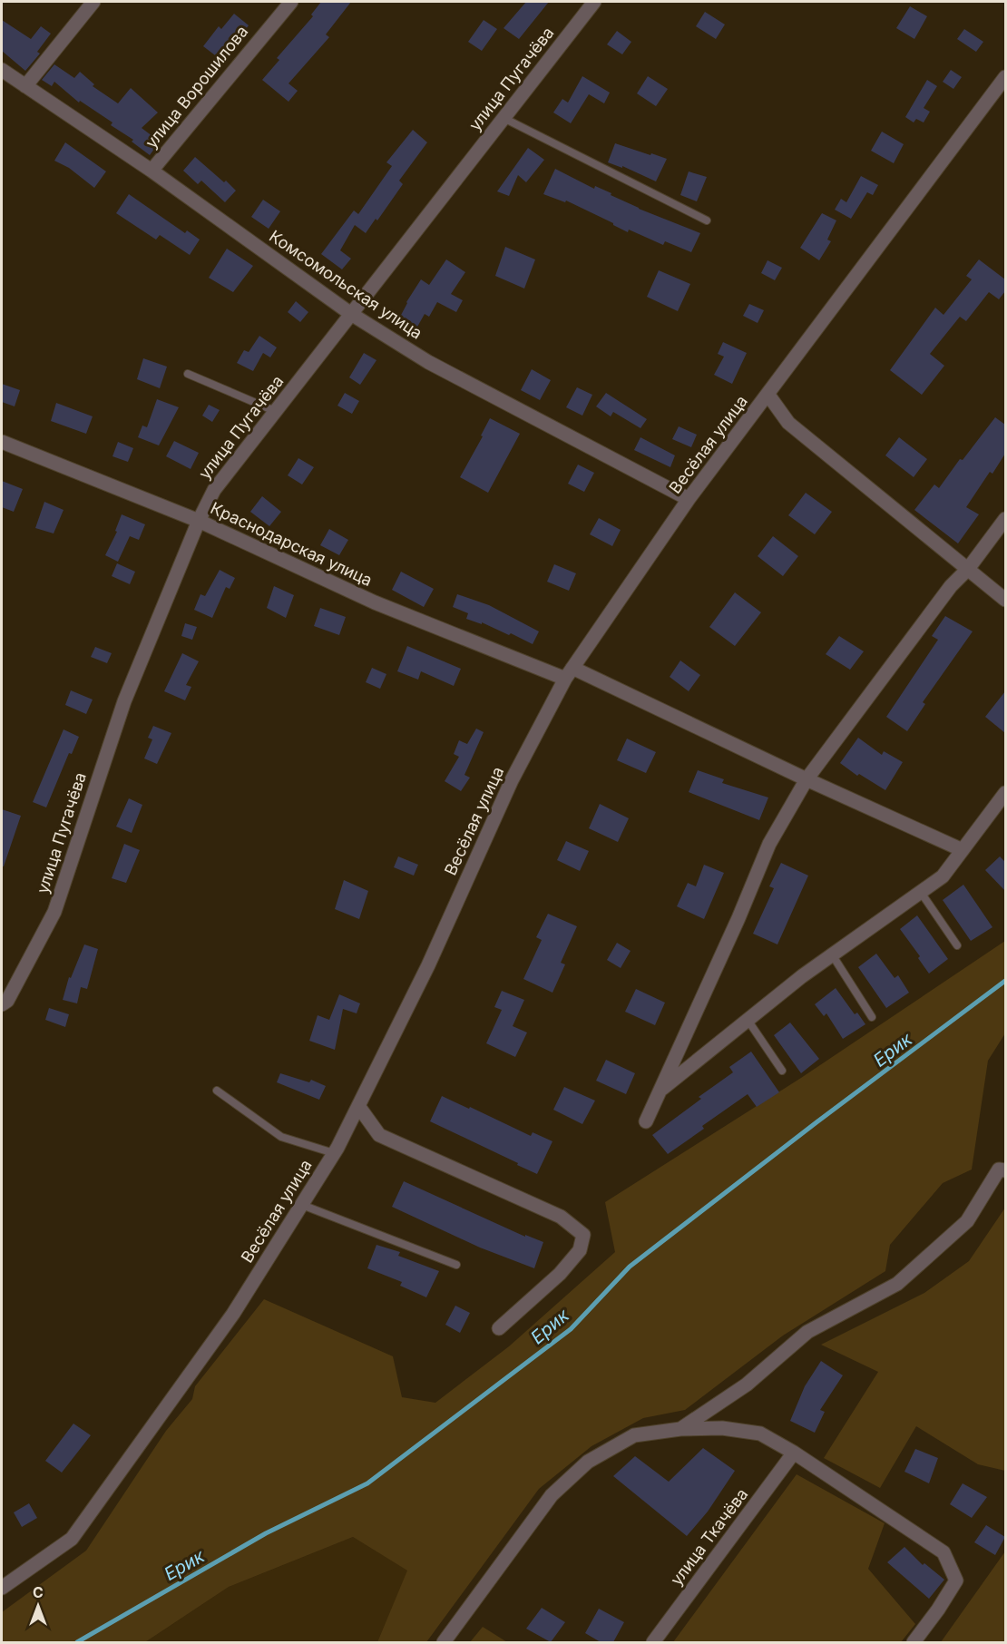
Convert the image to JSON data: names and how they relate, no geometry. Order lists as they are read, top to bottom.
{
  "streets": {
    "street": [
      "улица Пугачёва",
      "улица Ворошилова",
      "Комсомольская улица",
      "Весёлая улица",
      "Краснодарская улица",
      "улица Ткачёва"
    ]
  },
  "crossings": [
    ["улица Пугачёва", "Комсомольская улица"],
    ["улица Пугачёва", "Краснодарская улица"],
    ["улица Ворошилова", "Комсомольская улица"],
    ["Комсомольская улица", "Весёлая улица"],
    ["Весёлая улица", "Краснодарская улица"]
  ],
  "water": ["Ерик"],
  "north": "top"
}
